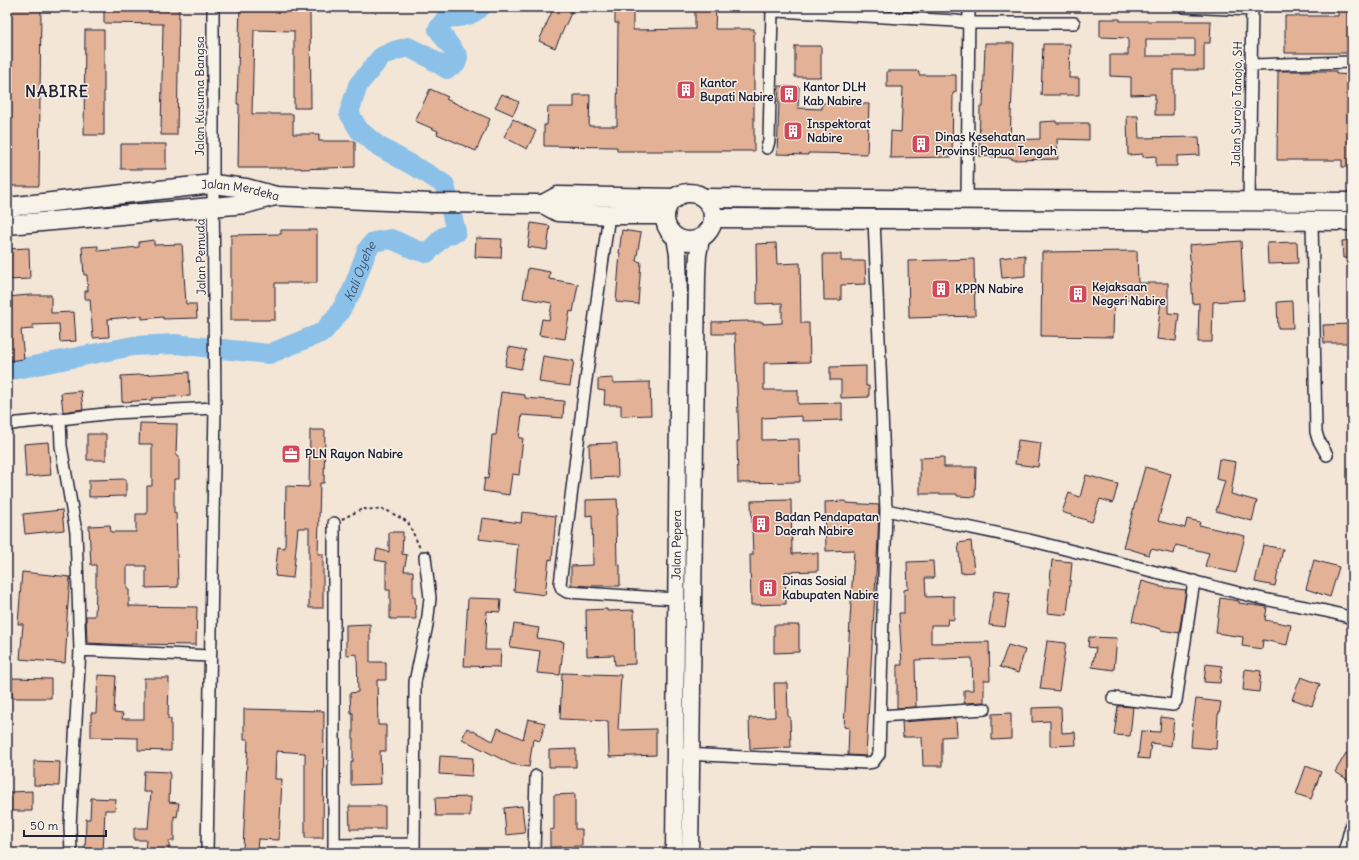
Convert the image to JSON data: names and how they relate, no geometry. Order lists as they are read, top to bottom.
{
  "streets": {
    "main road": ["Jalan Merdeka", "Jalan Pepera"],
    "street": ["Jalan Kusuma Bangsa", "Jalan Surojo Tanojo, SH", "Jalan Pemuda"]
  },
  "crossings": [
    ["Jalan Kusuma Bangsa", "Jalan Merdeka"],
    ["Jalan Kusuma Bangsa", "Jalan Pemuda"],
    ["Jalan Merdeka", "Jalan Pemuda"]
  ],
  "districts": ["NABIRE"],
  "water": ["Kali Oyehe"],
  "places": {
    "building": [
      "Kantor Bupati Nabire",
      "Kantor DLH Kab Nabire",
      "Inspektorat Nabire",
      "Dinas Kesehatan Provinsi Papua Tengah",
      "KPPN Nabire",
      "Kejaksaan Negeri Nabire",
      "Badan Pendapatan Daerah Nabire",
      "Dinas Sosial Kabupaten Nabire"
    ],
    "office": ["PLN Rayon Nabire"]
  },
  "scale_bar": "50 m"
}
